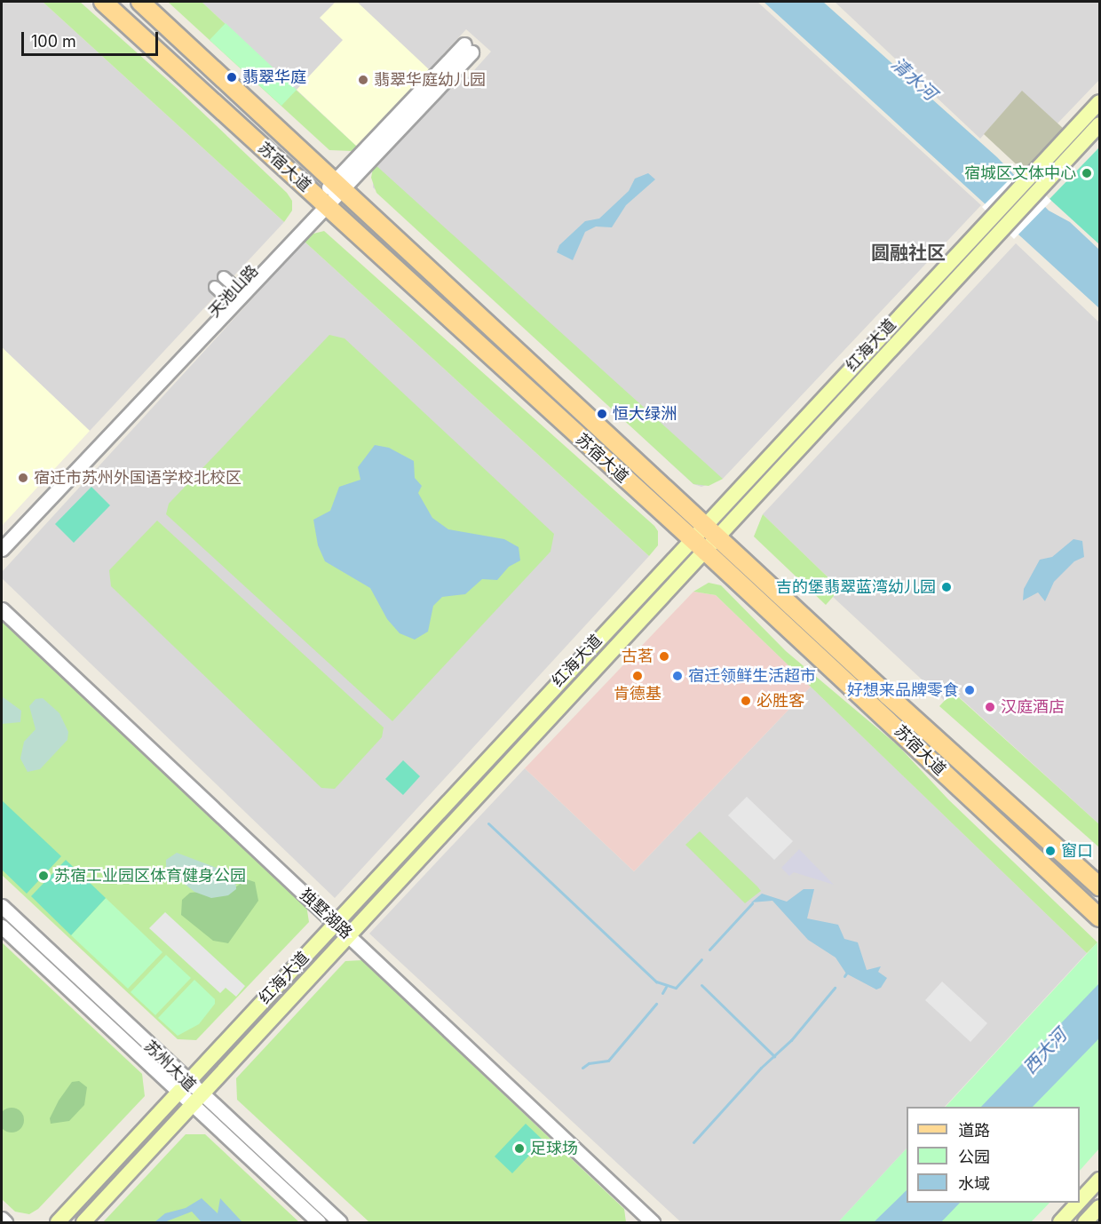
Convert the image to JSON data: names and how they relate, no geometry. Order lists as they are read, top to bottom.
{
  "streets": {
    "main road": ["苏宿大道", "红海大道"],
    "street": ["天池山路", "独墅湖路", "苏州大道"]
  },
  "crossings": [
    ["苏宿大道", "天池山路"],
    ["苏宿大道", "红海大道"],
    ["红海大道", "独墅湖路"],
    ["红海大道", "苏州大道"]
  ],
  "districts": ["圆融社区"],
  "water": ["清水河", "西大河"],
  "places": [
    "翡翠华庭",
    "翡翠华庭幼儿园",
    "宿城区文体中心",
    "恒大绿洲",
    "宿迁市苏州外国语学校北校区",
    "吉的堡翡翠蓝湾幼儿园",
    "古茗",
    "肯德基",
    "宿迁领鲜生活超市",
    "好想来品牌零食",
    "必胜客",
    "汉庭酒店",
    "窗口",
    "苏宿工业园区体育健身公园",
    "足球场"
  ],
  "legend": ["道路", "公园", "水域"],
  "scale_bar": "100 m"
}
